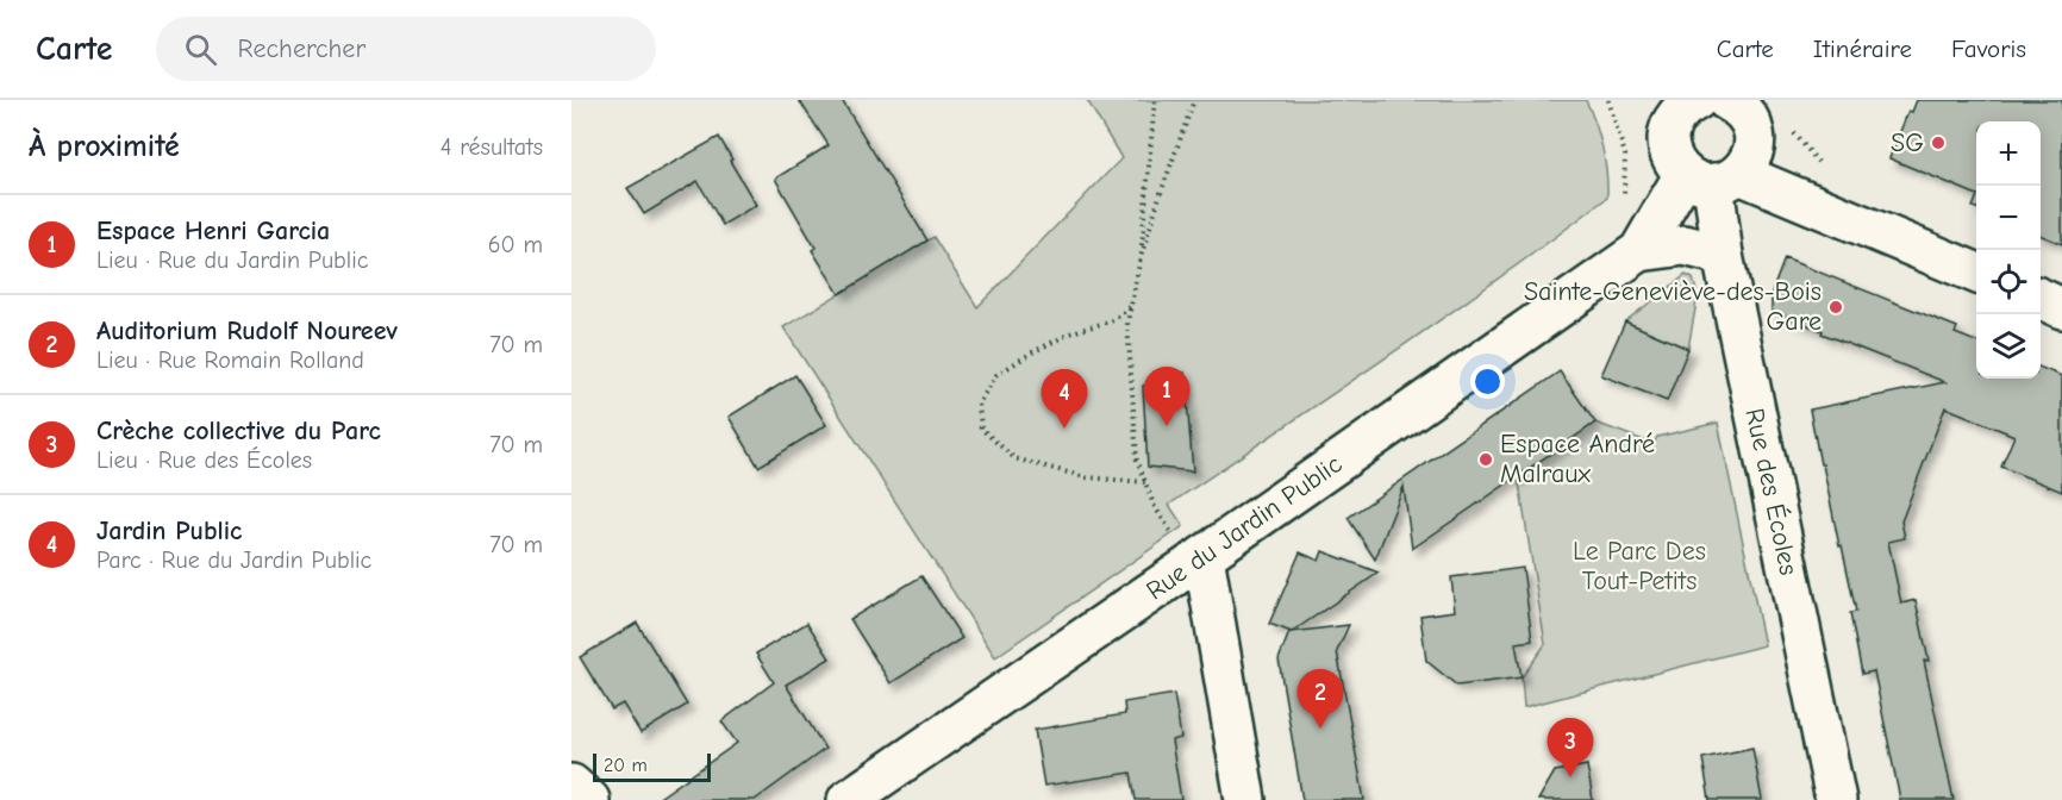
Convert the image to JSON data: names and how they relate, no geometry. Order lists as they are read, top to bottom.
{
  "streets": {
    "street": ["Rue des Écoles", "Rue du Jardin Public"]
  },
  "crossings": [
    ["Rue des Écoles", "Rue du Jardin Public"]
  ],
  "parks": ["Le Parc Des Tout-Petits"],
  "places": ["SG", "Sainte-Geneviève-des-Bois Gare", "Espace André Malraux"],
  "scale_bar": "20 m",
  "page": {
    "header": "Carte",
    "search": "Rechercher",
    "nav": ["Carte", "Itinéraire", "Favoris"],
    "heading": ["À proximité", "4 résultats"],
    "map_buttons": ["+", "−"],
    "list": [
      {
        "mark": "1",
        "name": "Espace Henri Garcia",
        "note": "Lieu · Rue du Jardin Public",
        "value": "60 m"
      },
      {
        "mark": "2",
        "name": "Auditorium Rudolf Noureev",
        "note": "Lieu · Rue Romain Rolland",
        "value": "70 m"
      },
      {
        "mark": "3",
        "name": "Crèche collective du Parc",
        "note": "Lieu · Rue des Écoles",
        "value": "70 m"
      },
      {
        "mark": "4",
        "name": "Jardin Public",
        "note": "Parc · Rue du Jardin Public",
        "value": "70 m"
      }
    ],
    "pins": [
      "1",
      "4",
      "2",
      "3"
    ],
    "scale": "20 m"
  }
}
